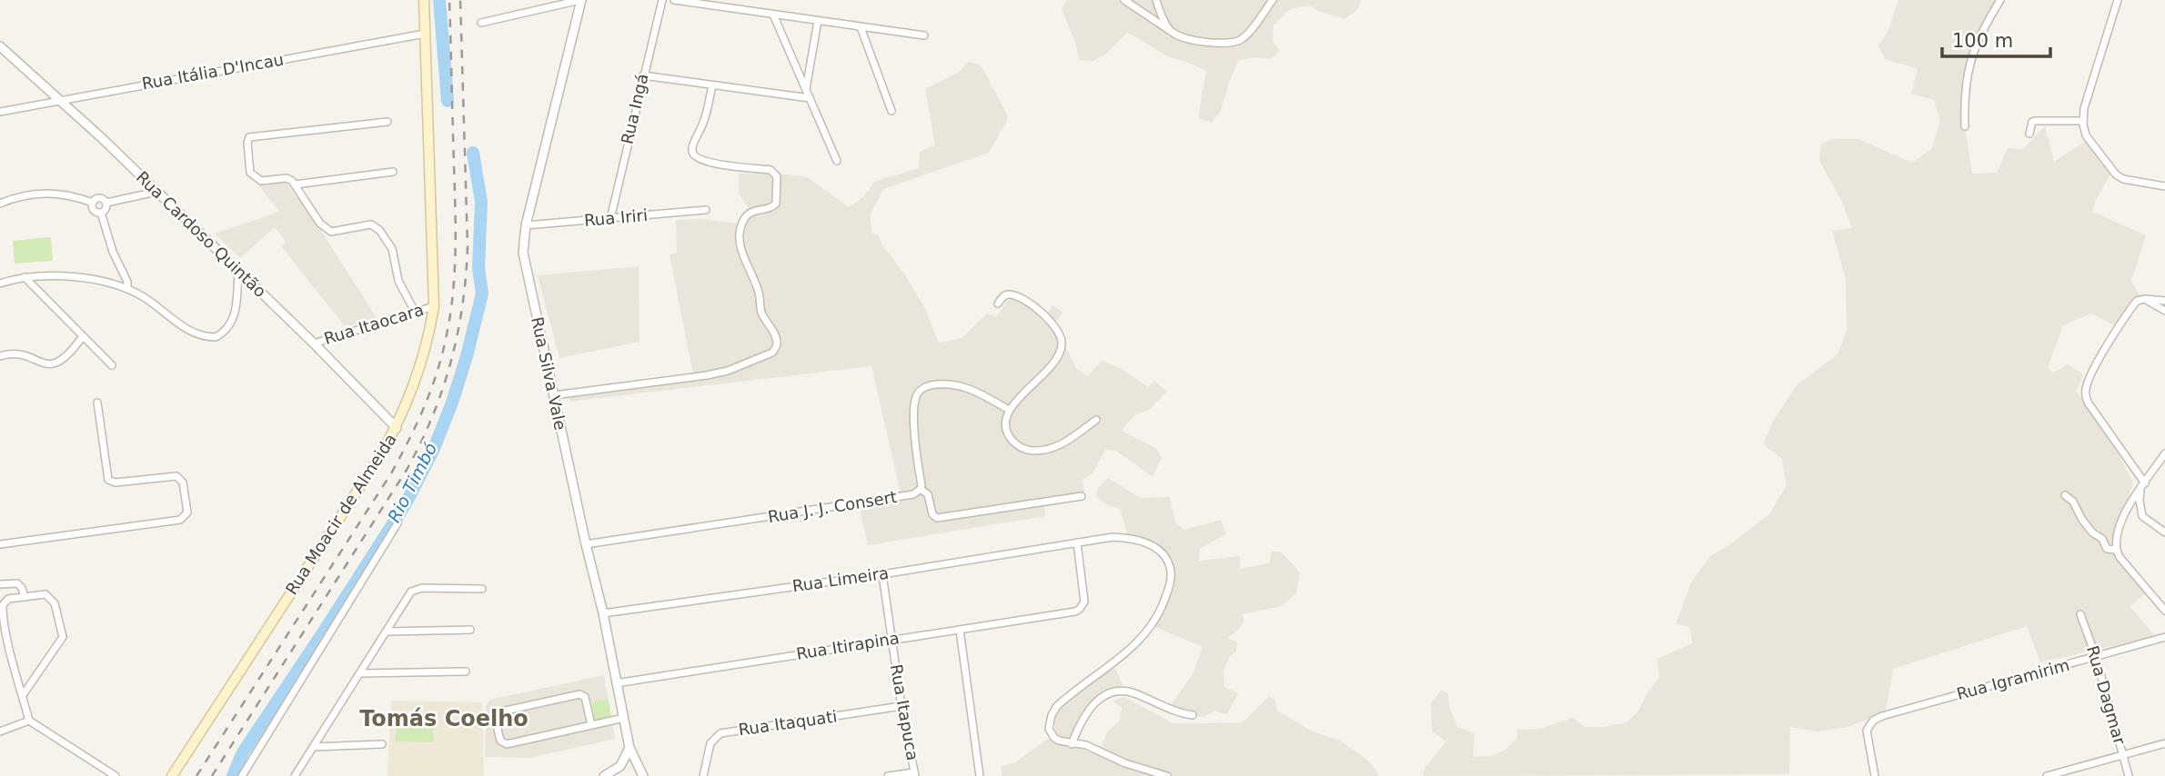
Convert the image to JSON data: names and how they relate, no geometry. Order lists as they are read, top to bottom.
{
  "streets": {
    "main road": ["Rua Moacir de Almeida"],
    "street": [
      "Rua Itália D'Incau",
      "Rua Ingá",
      "Rua Iriri",
      "Rua Cardoso Quintão",
      "Rua Itaocara",
      "Rua Silva Vale",
      "Rua J. J. Consert",
      "Rua Limeira",
      "Rua Itirapina",
      "Rua Igramirim",
      "Rua Dagmar",
      "Rua Itapuca",
      "Rua Itaquati"
    ]
  },
  "crossings": [
    ["Rua Itália D'Incau", "Rua Cardoso Quintão"],
    ["Rua Itália D'Incau", "Rua Moacir de Almeida"],
    ["Rua Ingá", "Rua Iriri"],
    ["Rua Iriri", "Rua Silva Vale"],
    ["Rua Cardoso Quintão", "Rua Itaocara"],
    ["Rua Cardoso Quintão", "Rua Moacir de Almeida"],
    ["Rua Itaocara", "Rua Moacir de Almeida"],
    ["Rua Silva Vale", "Rua J. J. Consert"],
    ["Rua Silva Vale", "Rua Limeira"],
    ["Rua Silva Vale", "Rua Itirapina"],
    ["Rua Limeira", "Rua Itirapina"],
    ["Rua Limeira", "Rua Itapuca"],
    ["Rua Itirapina", "Rua Itapuca"],
    ["Rua Igramirim", "Rua Dagmar"],
    ["Rua Itapuca", "Rua Itaquati"]
  ],
  "districts": ["Tomás Coelho"],
  "water": ["Rio Timbó"],
  "scale_bar": "100 m"
}
